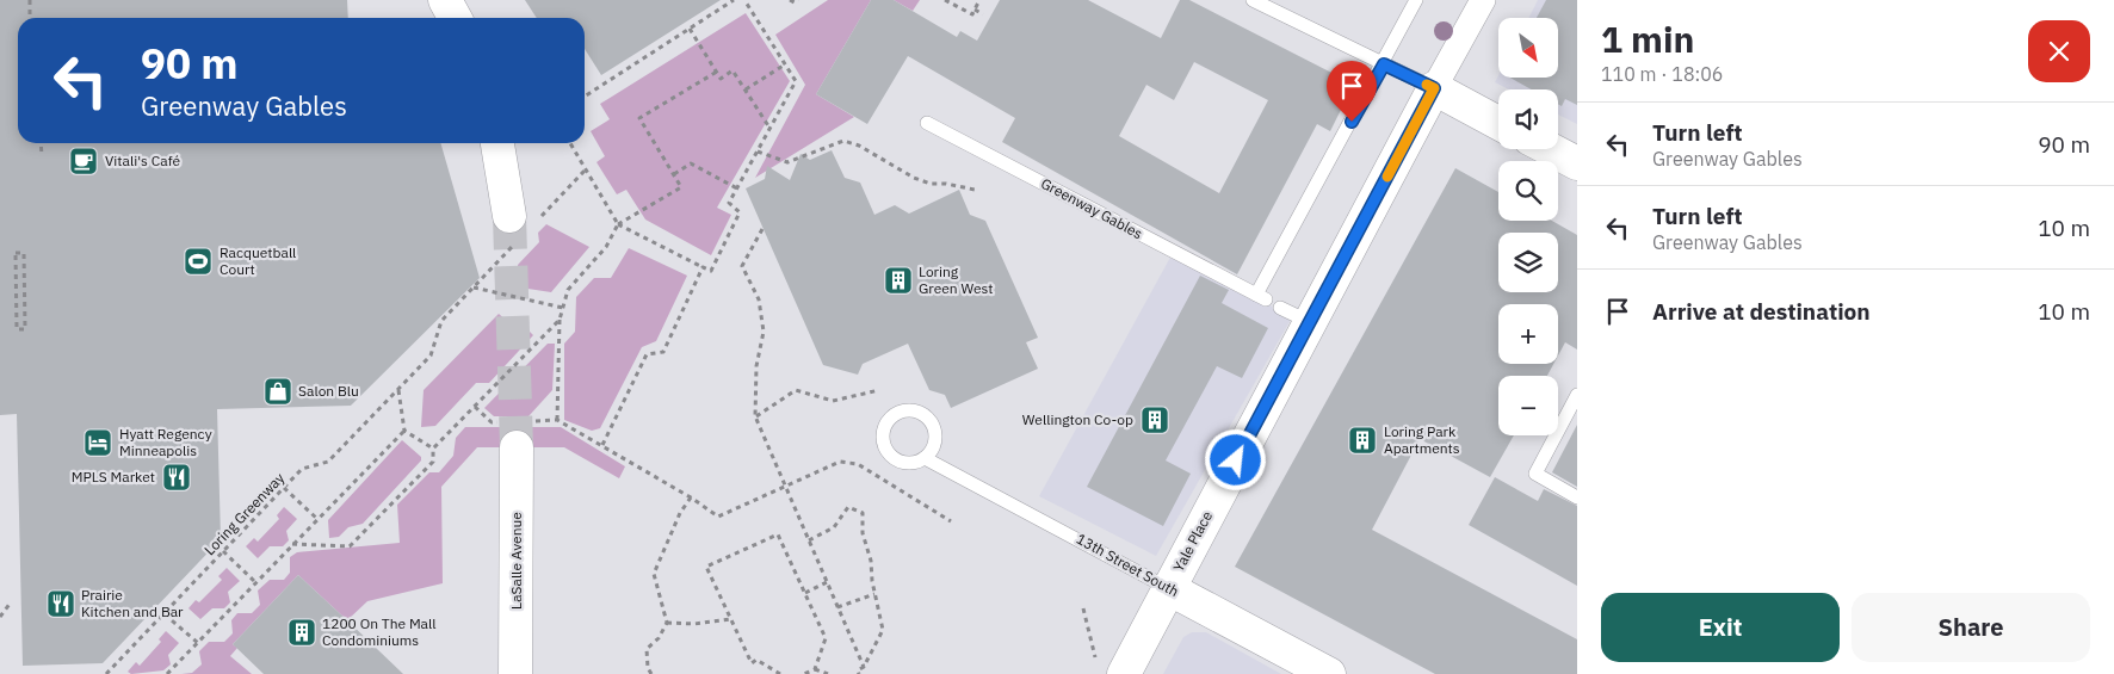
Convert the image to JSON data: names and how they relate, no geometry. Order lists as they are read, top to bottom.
{
  "streets": {
    "street": ["Yale Place", "LaSalle Avenue", "13th Street South"],
    "lane": ["Greenway Gables"],
    "path": ["Loring Greenway"]
  },
  "crossings": [
    ["Yale Place", "13th Street South"]
  ],
  "places": {
    "cafe": ["Vitali's Café"],
    "sports": ["Racquetball Court"],
    "building": [
      "Loring Green West",
      "Wellington Co-op",
      "Loring Park Apartments",
      "1200 On The Mall Condominiums"
    ],
    "shop": ["Salon Blu"],
    "hotel": ["Hyatt Regency Minneapolis"],
    "restaurant": ["MPLS Market", "Prairie Kitchen and Bar"]
  },
  "north": "bottom right",
  "page": {
    "heading": ["1 min", "110 m · 18:06"],
    "map_buttons": ["+", "−"],
    "turn": ["90 m", "Greenway Gables"],
    "list": [
      {
        "name": "Turn left",
        "note": "Greenway Gables",
        "value": "90 m"
      },
      {
        "name": "Turn left",
        "note": "Greenway Gables",
        "value": "10 m"
      },
      {
        "name": "Arrive at destination",
        "value": "10 m"
      }
    ],
    "buttons": ["Exit", "Share"]
  }
}
